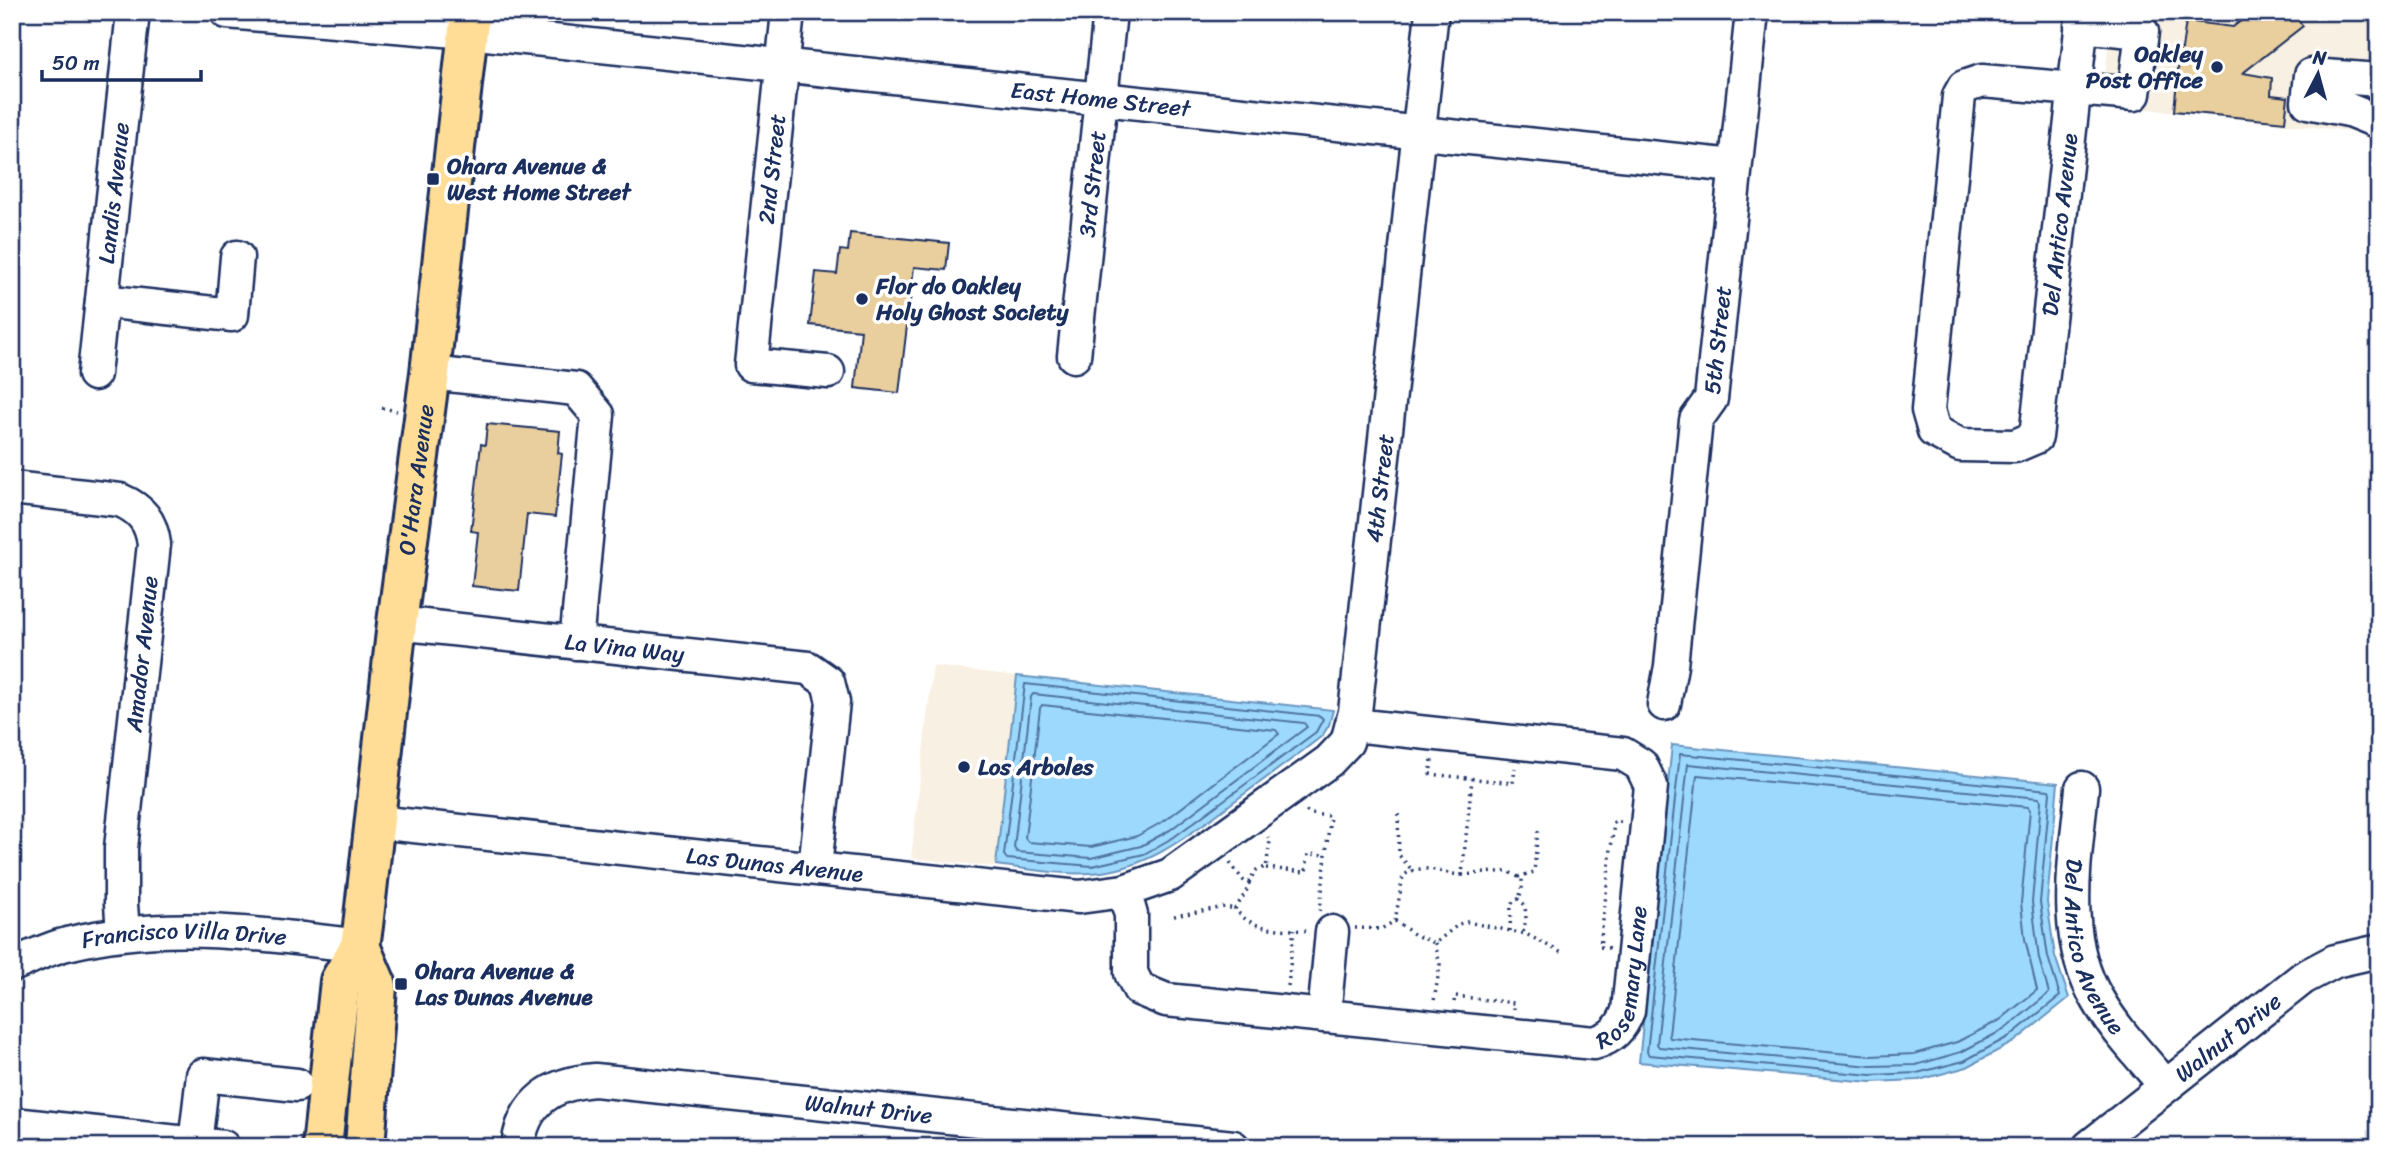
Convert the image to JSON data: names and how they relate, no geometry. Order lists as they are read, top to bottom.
{
  "streets": {
    "main road": ["O'Hara Avenue"],
    "street": [
      "East Home Street",
      "2nd Street",
      "3rd Street",
      "Landis Avenue",
      "Del Antico Avenue",
      "5th Street",
      "4th Street",
      "La Vina Way",
      "Amador Avenue",
      "Las Dunas Avenue",
      "Francisco Villa Drive",
      "Rosemary Lane",
      "Walnut Drive"
    ]
  },
  "crossings": [
    ["East Home Street", "2nd Street"],
    ["East Home Street", "3rd Street"],
    ["East Home Street", "5th Street"],
    ["East Home Street", "O'Hara Avenue"],
    ["East Home Street", "4th Street"],
    ["Del Antico Avenue", "Walnut Drive"],
    ["O'Hara Avenue", "La Vina Way"],
    ["O'Hara Avenue", "Las Dunas Avenue"],
    ["O'Hara Avenue", "Francisco Villa Drive"],
    ["4th Street", "Las Dunas Avenue"],
    ["4th Street", "Rosemary Lane"],
    ["La Vina Way", "Las Dunas Avenue"],
    ["Amador Avenue", "Francisco Villa Drive"],
    ["Las Dunas Avenue", "Rosemary Lane"]
  ],
  "places": {
    "other": ["Oakley Post Office", "Flor do Oakley Holy Ghost Society", "Los Arboles"],
    "transit": ["Ohara Avenue & West Home Street", "Ohara Avenue & Las Dunas Avenue"]
  },
  "scale_bar": "50 m",
  "north": "top"
}
